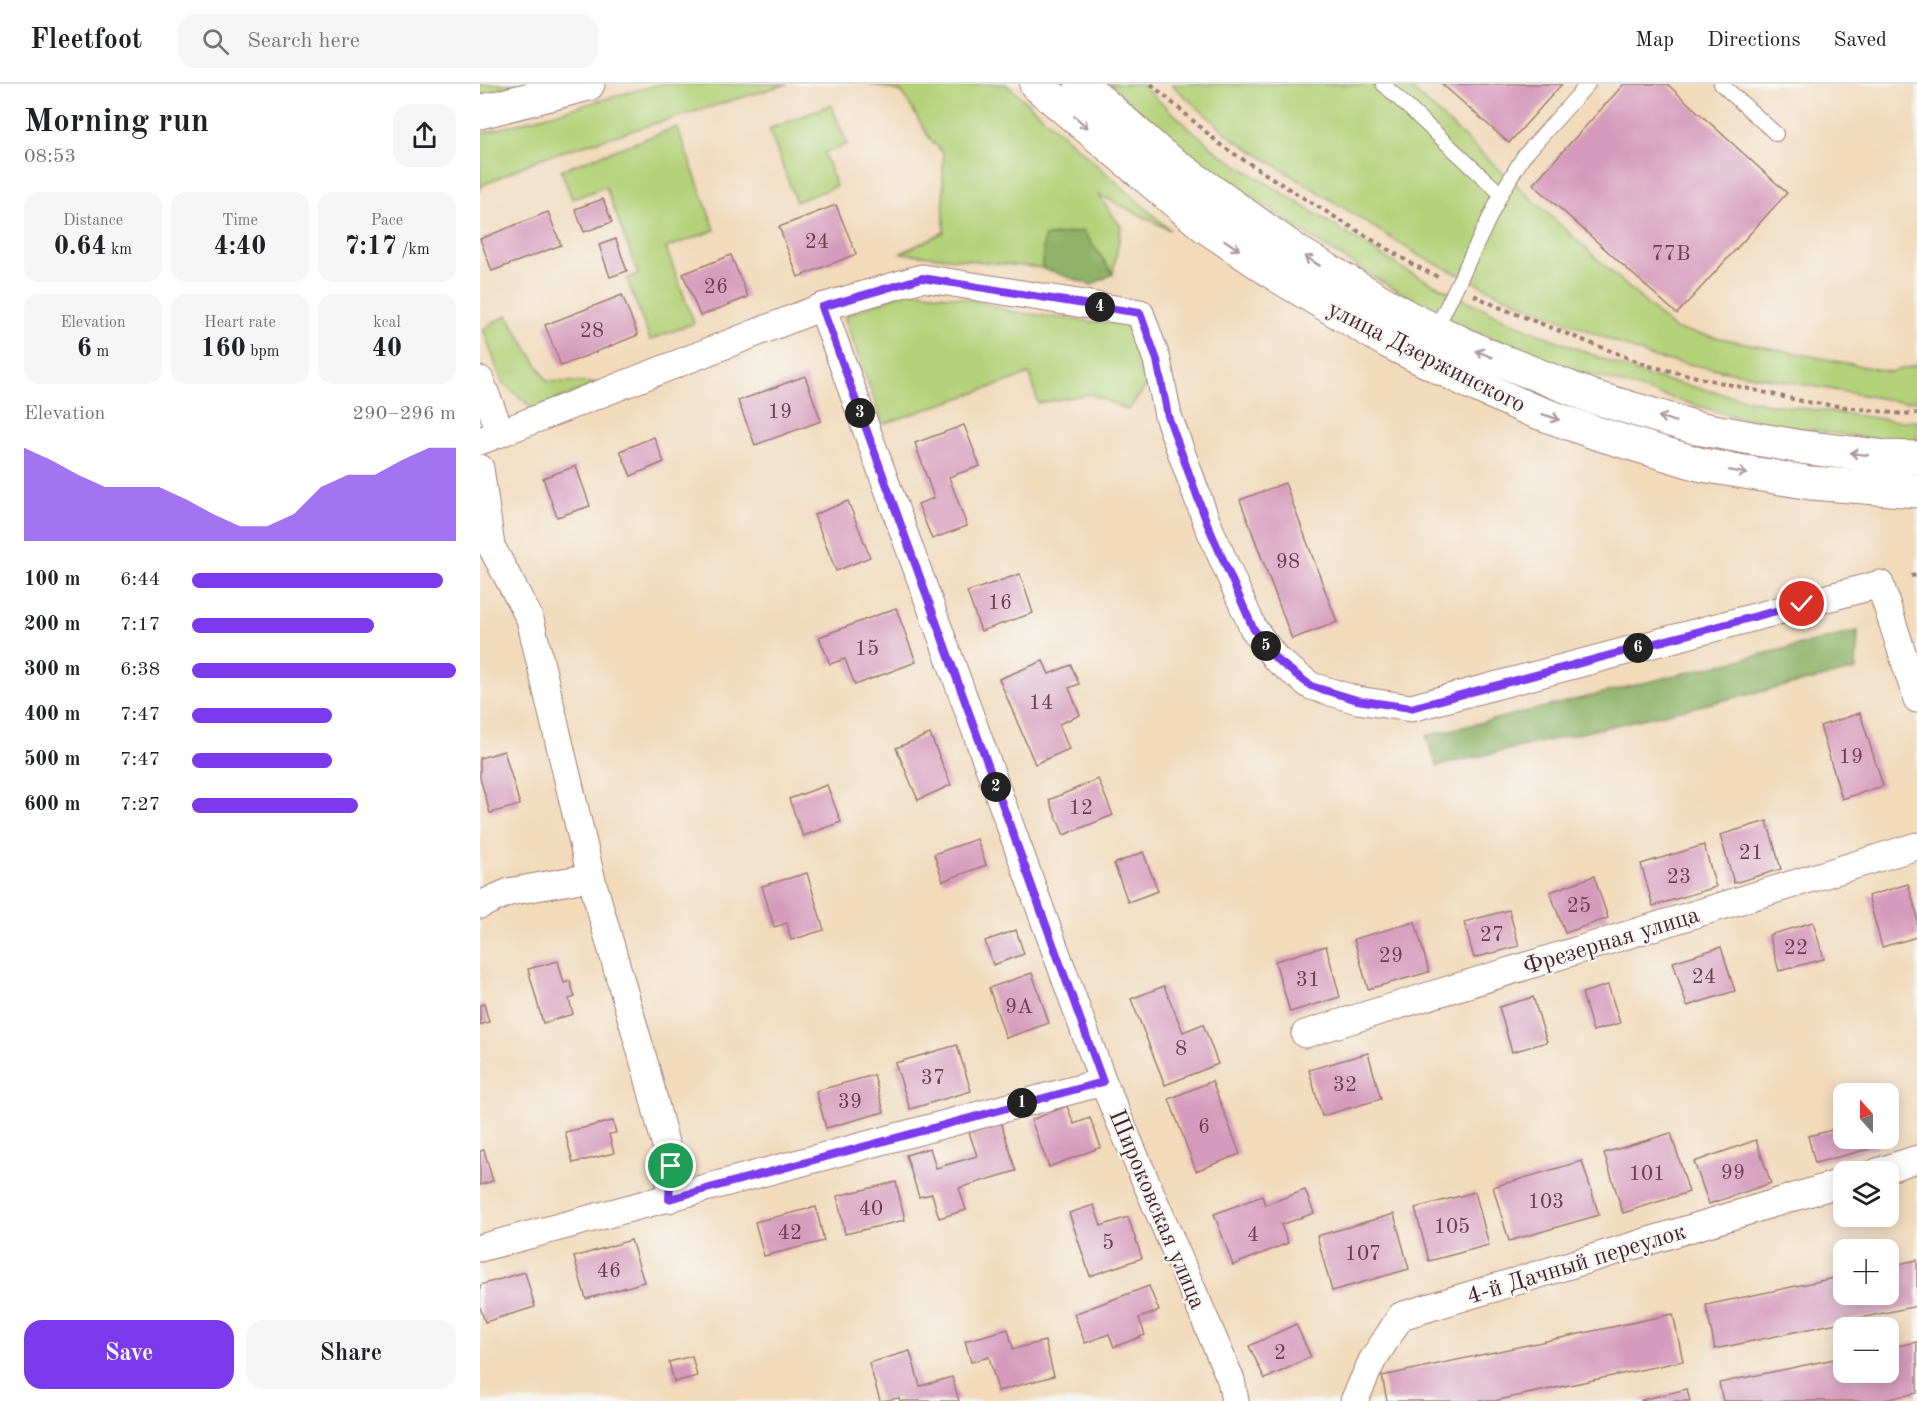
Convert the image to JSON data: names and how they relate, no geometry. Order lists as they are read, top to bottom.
{
  "streets": {
    "main road": ["улица Дзержинского"],
    "street": ["Фрезерная улица", "Широковская улица", "4-й Дачный переулок"]
  },
  "house_numbers": [
    "24",
    "77В",
    "26",
    "28",
    "19",
    "98",
    "16",
    "15",
    "14",
    "19",
    "12",
    "21",
    "23",
    "25",
    "27",
    "22",
    "29",
    "24",
    "31",
    "9А",
    "8",
    "37",
    "32",
    "39",
    "6",
    "99",
    "101",
    "103",
    "40",
    "105",
    "42",
    "4",
    "5",
    "107",
    "46",
    "2"
  ],
  "north": "top",
  "page": {
    "header": "Fleetfoot",
    "search": "Search here",
    "nav": ["Map", "Directions", "Saved"],
    "heading": ["Morning run", "08:53"],
    "stats": [
      ["Distance", "0.64 km"],
      ["Time", "4:40"],
      ["Pace", "7:17 /km"],
      ["Elevation", "6 m"],
      ["Heart rate", "160 bpm"],
      ["kcal", "40"]
    ],
    "pins": [
      "4",
      "3",
      "5",
      "6",
      "2",
      "1"
    ],
    "chart": ["Elevation", "290–296 m"],
    "list": [
      {
        "name": "100 m",
        "note": "6:44"
      },
      {
        "name": "200 m",
        "note": "7:17"
      },
      {
        "name": "300 m",
        "note": "6:38"
      },
      {
        "name": "400 m",
        "note": "7:47"
      },
      {
        "name": "500 m",
        "note": "7:47"
      },
      {
        "name": "600 m",
        "note": "7:27"
      }
    ],
    "map_buttons": ["+", "−"],
    "buttons": ["Save", "Share"]
  }
}
